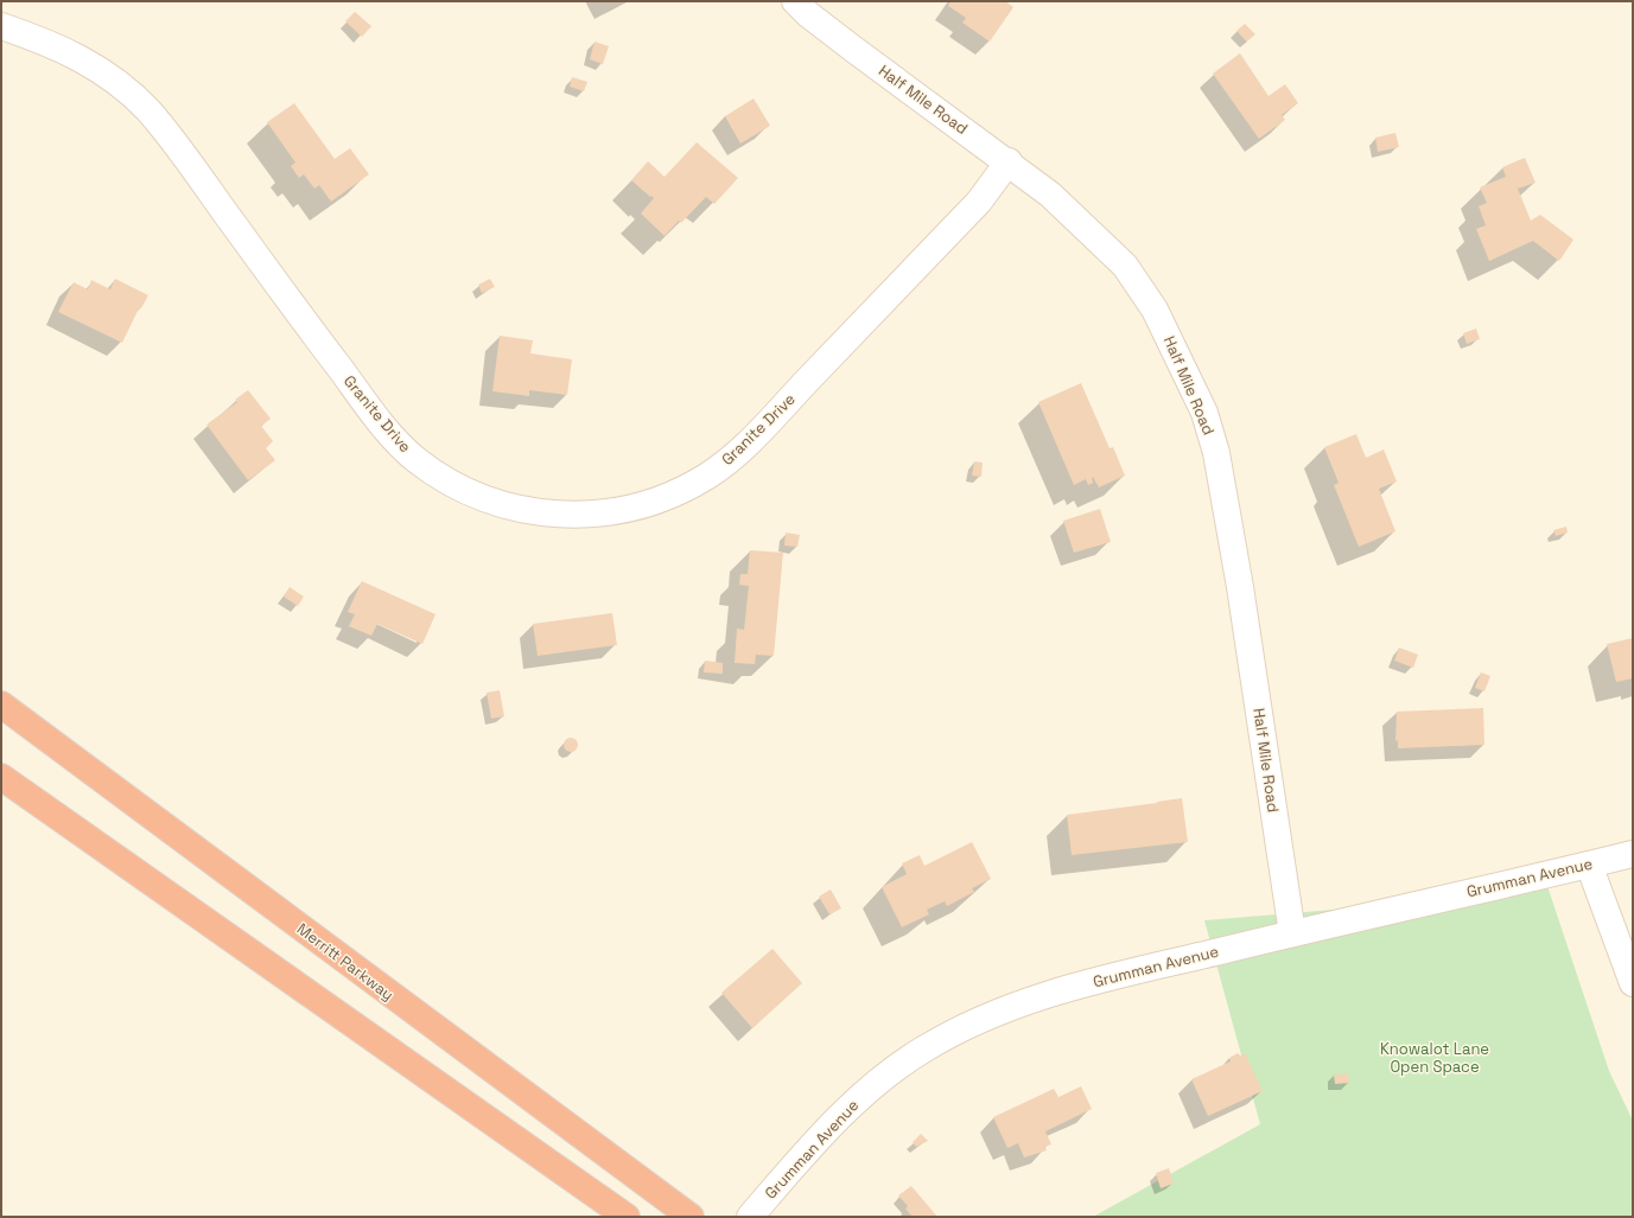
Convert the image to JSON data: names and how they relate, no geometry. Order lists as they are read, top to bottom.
{
  "streets": {
    "highway": ["Merritt Parkway"],
    "street": ["Half Mile Road", "Granite Drive", "Grumman Avenue"]
  },
  "crossings": [
    ["Half Mile Road", "Granite Drive"],
    ["Half Mile Road", "Grumman Avenue"]
  ],
  "parks": ["Knowalot Lane Open Space"]
}
